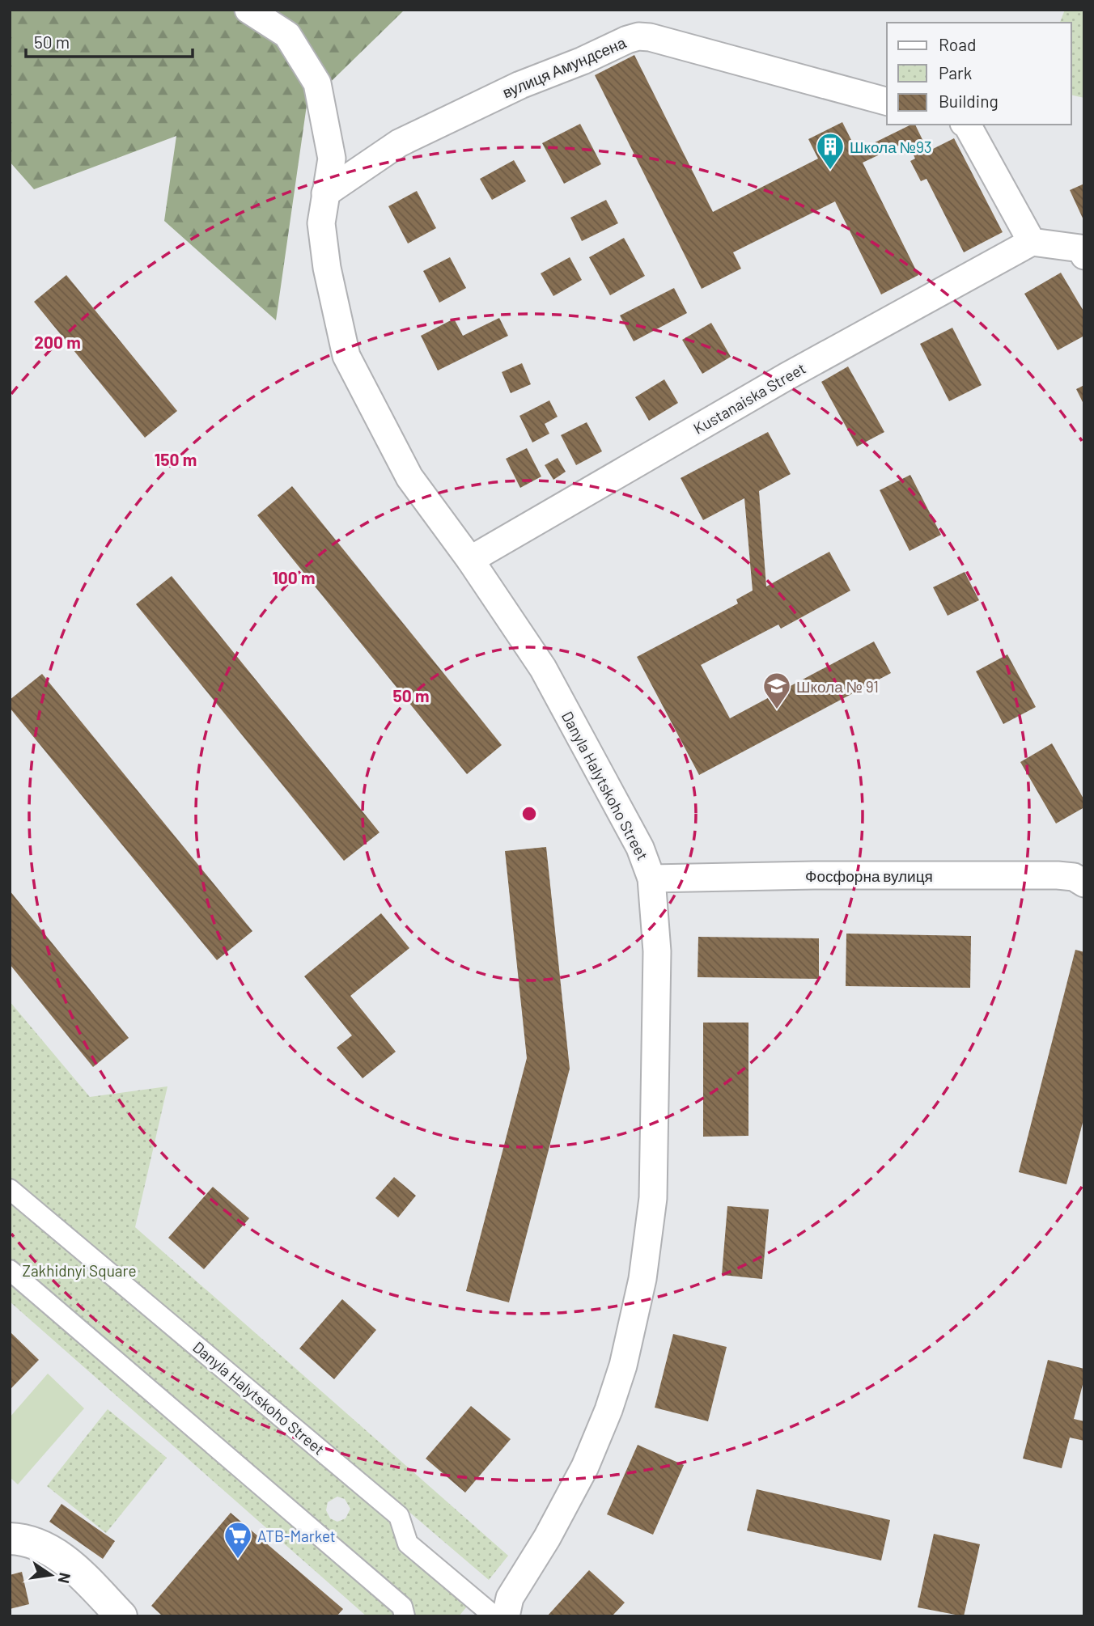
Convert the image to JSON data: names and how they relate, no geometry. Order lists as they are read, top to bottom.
{
  "streets": {
    "street": [
      "вулиця Амундсена",
      "Kustanaiska Street",
      "Danyla Halytskoho Street",
      "Фосфорна вулиця"
    ]
  },
  "crossings": [
    ["вулиця Амундсена", "Danyla Halytskoho Street"],
    ["Kustanaiska Street", "Danyla Halytskoho Street"],
    ["Danyla Halytskoho Street", "Фосфорна вулиця"]
  ],
  "parks": ["Zakhidnyi Square"],
  "places": {
    "building": ["Школа №93"],
    "school or university": ["Школа № 91"],
    "supermarket": ["ATB-Market"]
  },
  "legend": ["Road", "Park", "Building"],
  "scale_bar": "50 m",
  "north": "right",
  "rings": [
    "200 m",
    "150 m",
    "100 m",
    "50 m"
  ]
}
